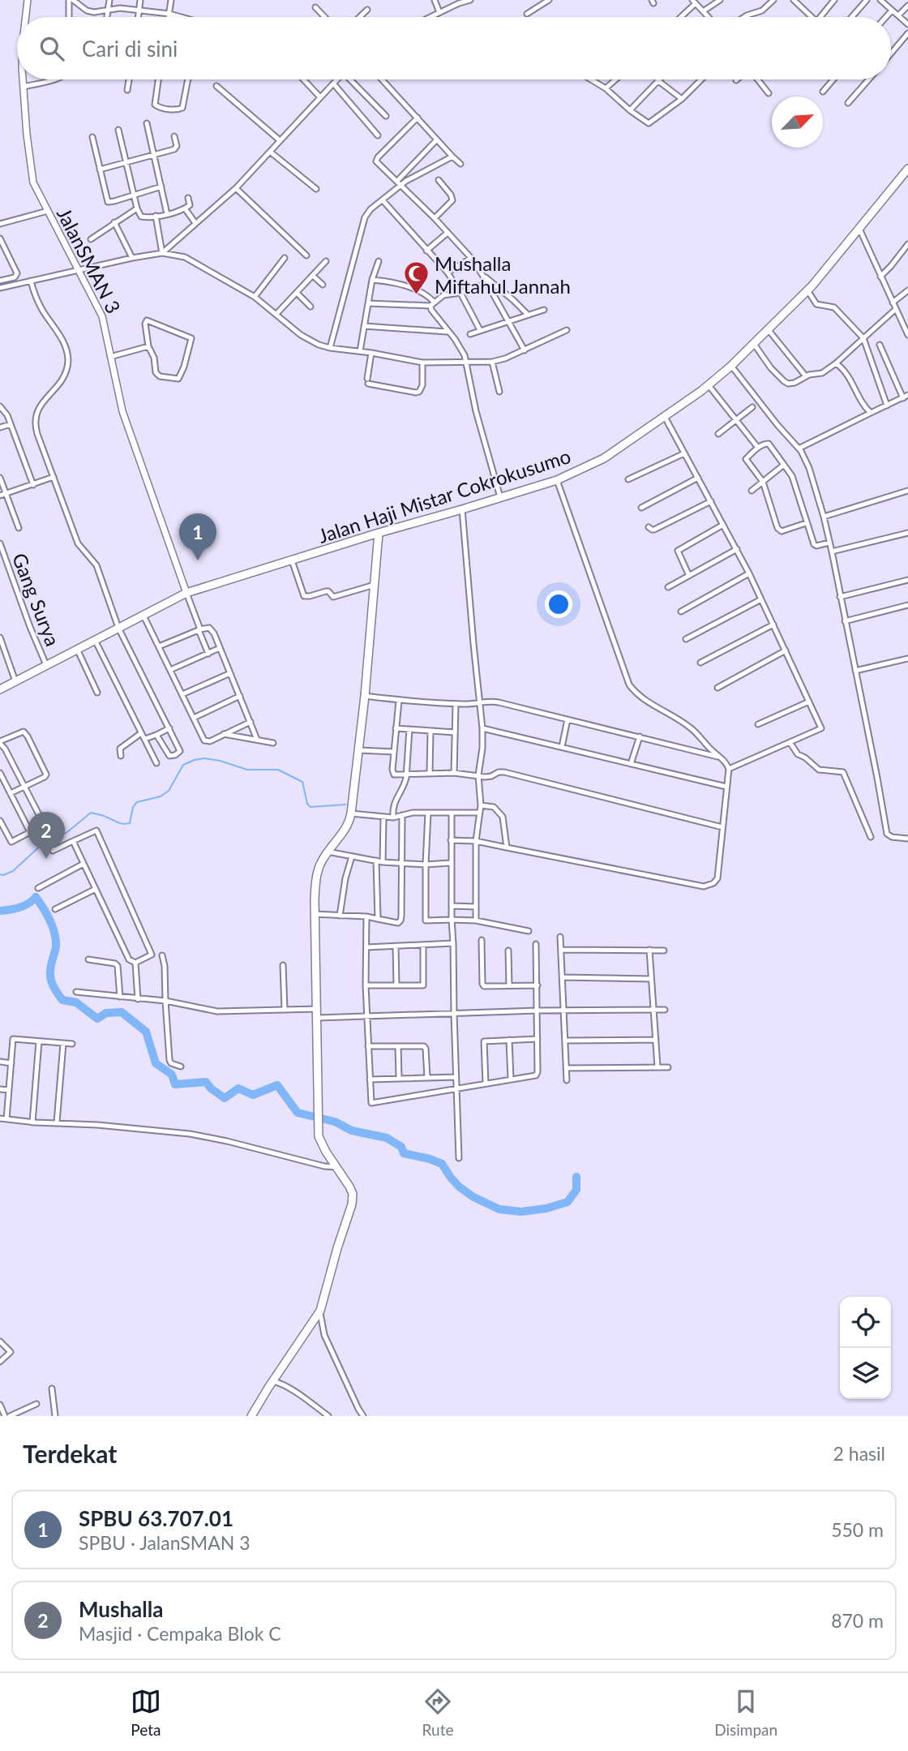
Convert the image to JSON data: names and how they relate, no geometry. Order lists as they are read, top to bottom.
{
  "streets": {
    "main road": ["Jalan Haji Mistar Cokrokusumo"],
    "street": ["JalanSMAN 3", "Gang Surya"]
  },
  "crossings": [
    ["JalanSMAN 3", "Jalan Haji Mistar Cokrokusumo"],
    ["Jalan Haji Mistar Cokrokusumo", "Gang Surya"]
  ],
  "places": {
    "mosque": ["Mushalla Miftahul Jannah"]
  },
  "north": "top right",
  "page": {
    "search": "Cari di sini",
    "pins": ["1", "2"],
    "heading": ["Terdekat", "2 hasil"],
    "list": [
      {
        "mark": "1",
        "name": "SPBU 63.707.01",
        "note": "SPBU · JalanSMAN 3",
        "value": "550 m"
      },
      {
        "mark": "2",
        "name": "Mushalla",
        "note": "Masjid · Cempaka Blok C",
        "value": "870 m"
      }
    ],
    "nav": ["Peta", "Rute", "Disimpan"]
  }
}
